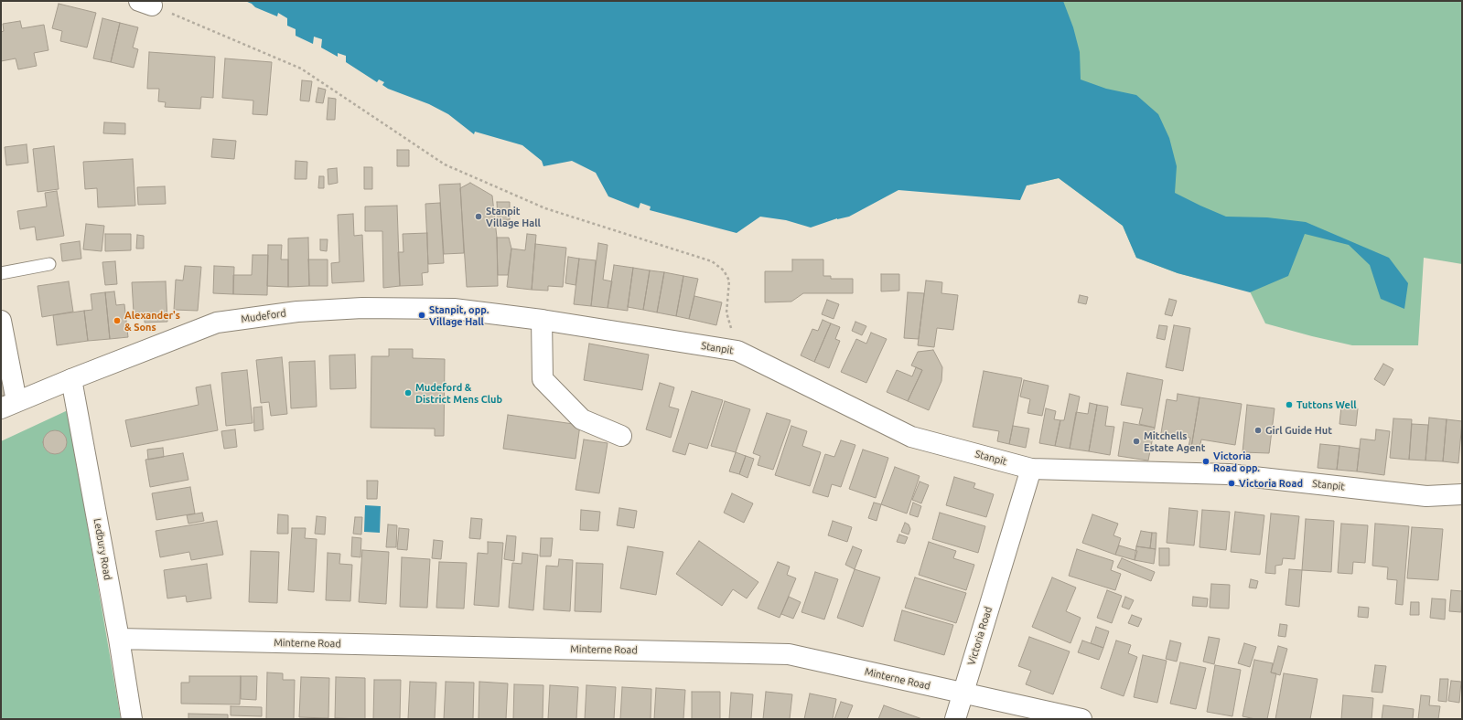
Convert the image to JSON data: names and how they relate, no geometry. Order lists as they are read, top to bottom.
{
  "streets": {
    "street": [
      "Mudeford",
      "Stanpit",
      "Ledbury Road",
      "Victoria Road",
      "Minterne Road"
    ]
  },
  "crossings": [
    ["Mudeford", "Stanpit"],
    ["Mudeford", "Ledbury Road"],
    ["Stanpit", "Victoria Road"],
    ["Ledbury Road", "Minterne Road"],
    ["Victoria Road", "Minterne Road"]
  ],
  "places": [
    "Stanpit Village Hall",
    "Stanpit, opp. Village Hall",
    "Alexander's & Sons",
    "Mudeford & District Mens Club",
    "Tuttons Well",
    "Girl Guide Hut",
    "Mitchells Estate Agent",
    "Victoria Road opp.",
    "Victoria Road"
  ]
}
